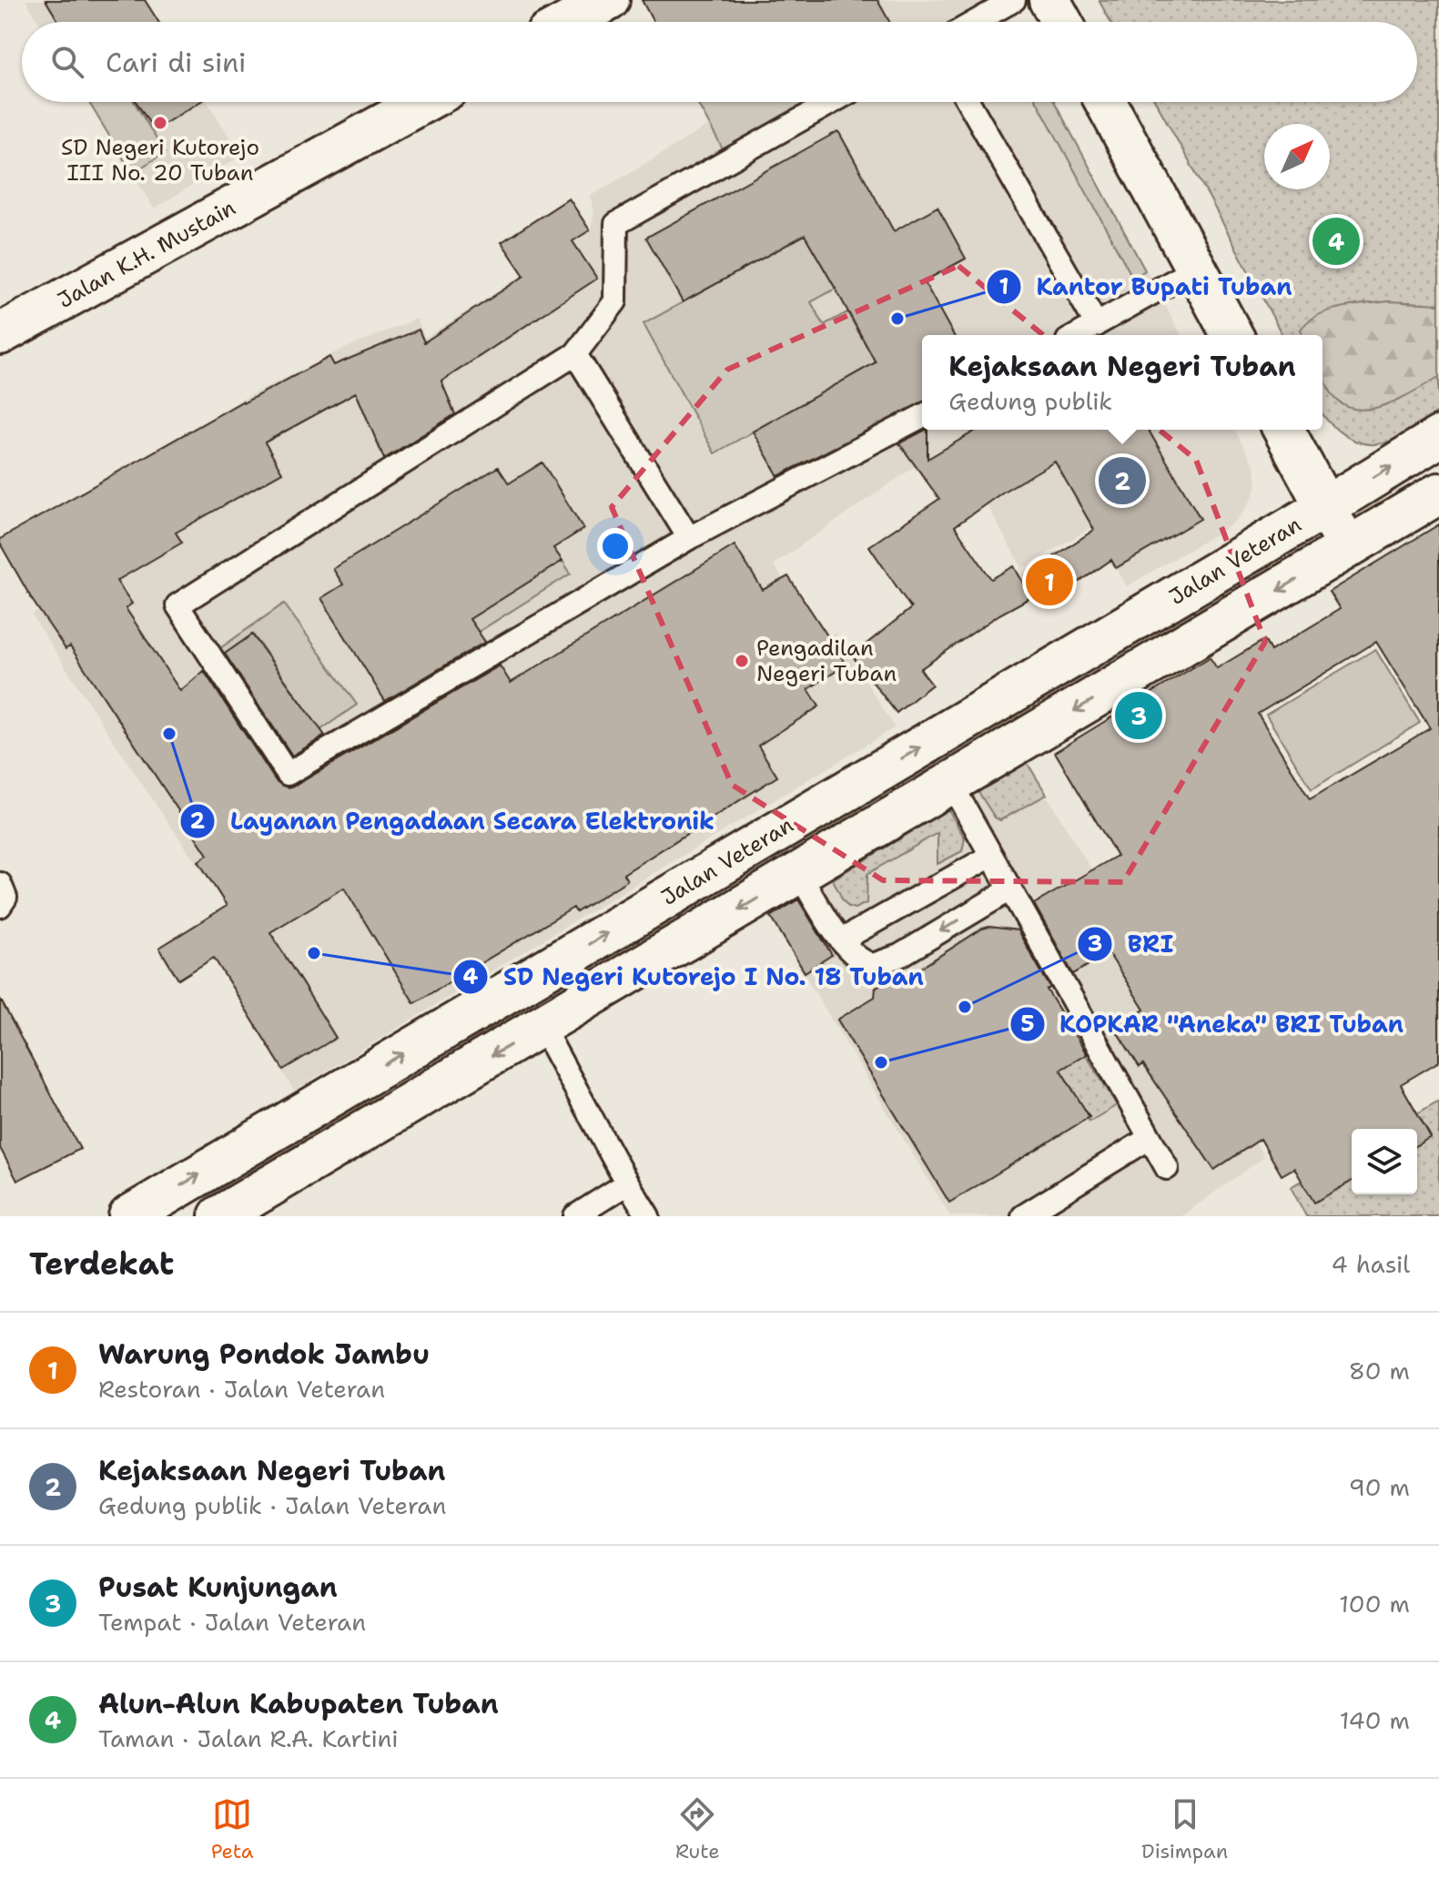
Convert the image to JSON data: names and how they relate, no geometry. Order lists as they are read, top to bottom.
{
  "streets": {
    "main road": ["Jalan K.H. Mustain", "Jalan Veteran"]
  },
  "places": [
    "SD Negeri Kutorejo III No. 20 Tuban",
    "Kantor Bupati Tuban",
    "Pengadilan Negeri Tuban",
    "Layanan Pengadaan Secara Elektronik",
    "SD Negeri Kutorejo I No. 18 Tuban",
    "BRI",
    "KOPKAR \"Aneka\" BRI Tuban"
  ],
  "north": "top right",
  "page": {
    "search": "Cari di sini",
    "pins": [
      "4",
      "2",
      "1",
      "3"
    ],
    "popup": ["Kejaksaan Negeri Tuban", "Gedung publik"],
    "heading": ["Terdekat", "4 hasil"],
    "list": [
      {
        "mark": "1",
        "name": "Warung Pondok Jambu",
        "note": "Restoran · Jalan Veteran",
        "value": "80 m"
      },
      {
        "mark": "2",
        "name": "Kejaksaan Negeri Tuban",
        "note": "Gedung publik · Jalan Veteran",
        "value": "90 m"
      },
      {
        "mark": "3",
        "name": "Pusat Kunjungan",
        "note": "Tempat · Jalan Veteran",
        "value": "100 m"
      },
      {
        "mark": "4",
        "name": "Alun-Alun Kabupaten Tuban",
        "note": "Taman · Jalan R.A. Kartini",
        "value": "140 m"
      }
    ],
    "nav": ["Peta", "Rute", "Disimpan"]
  }
}
